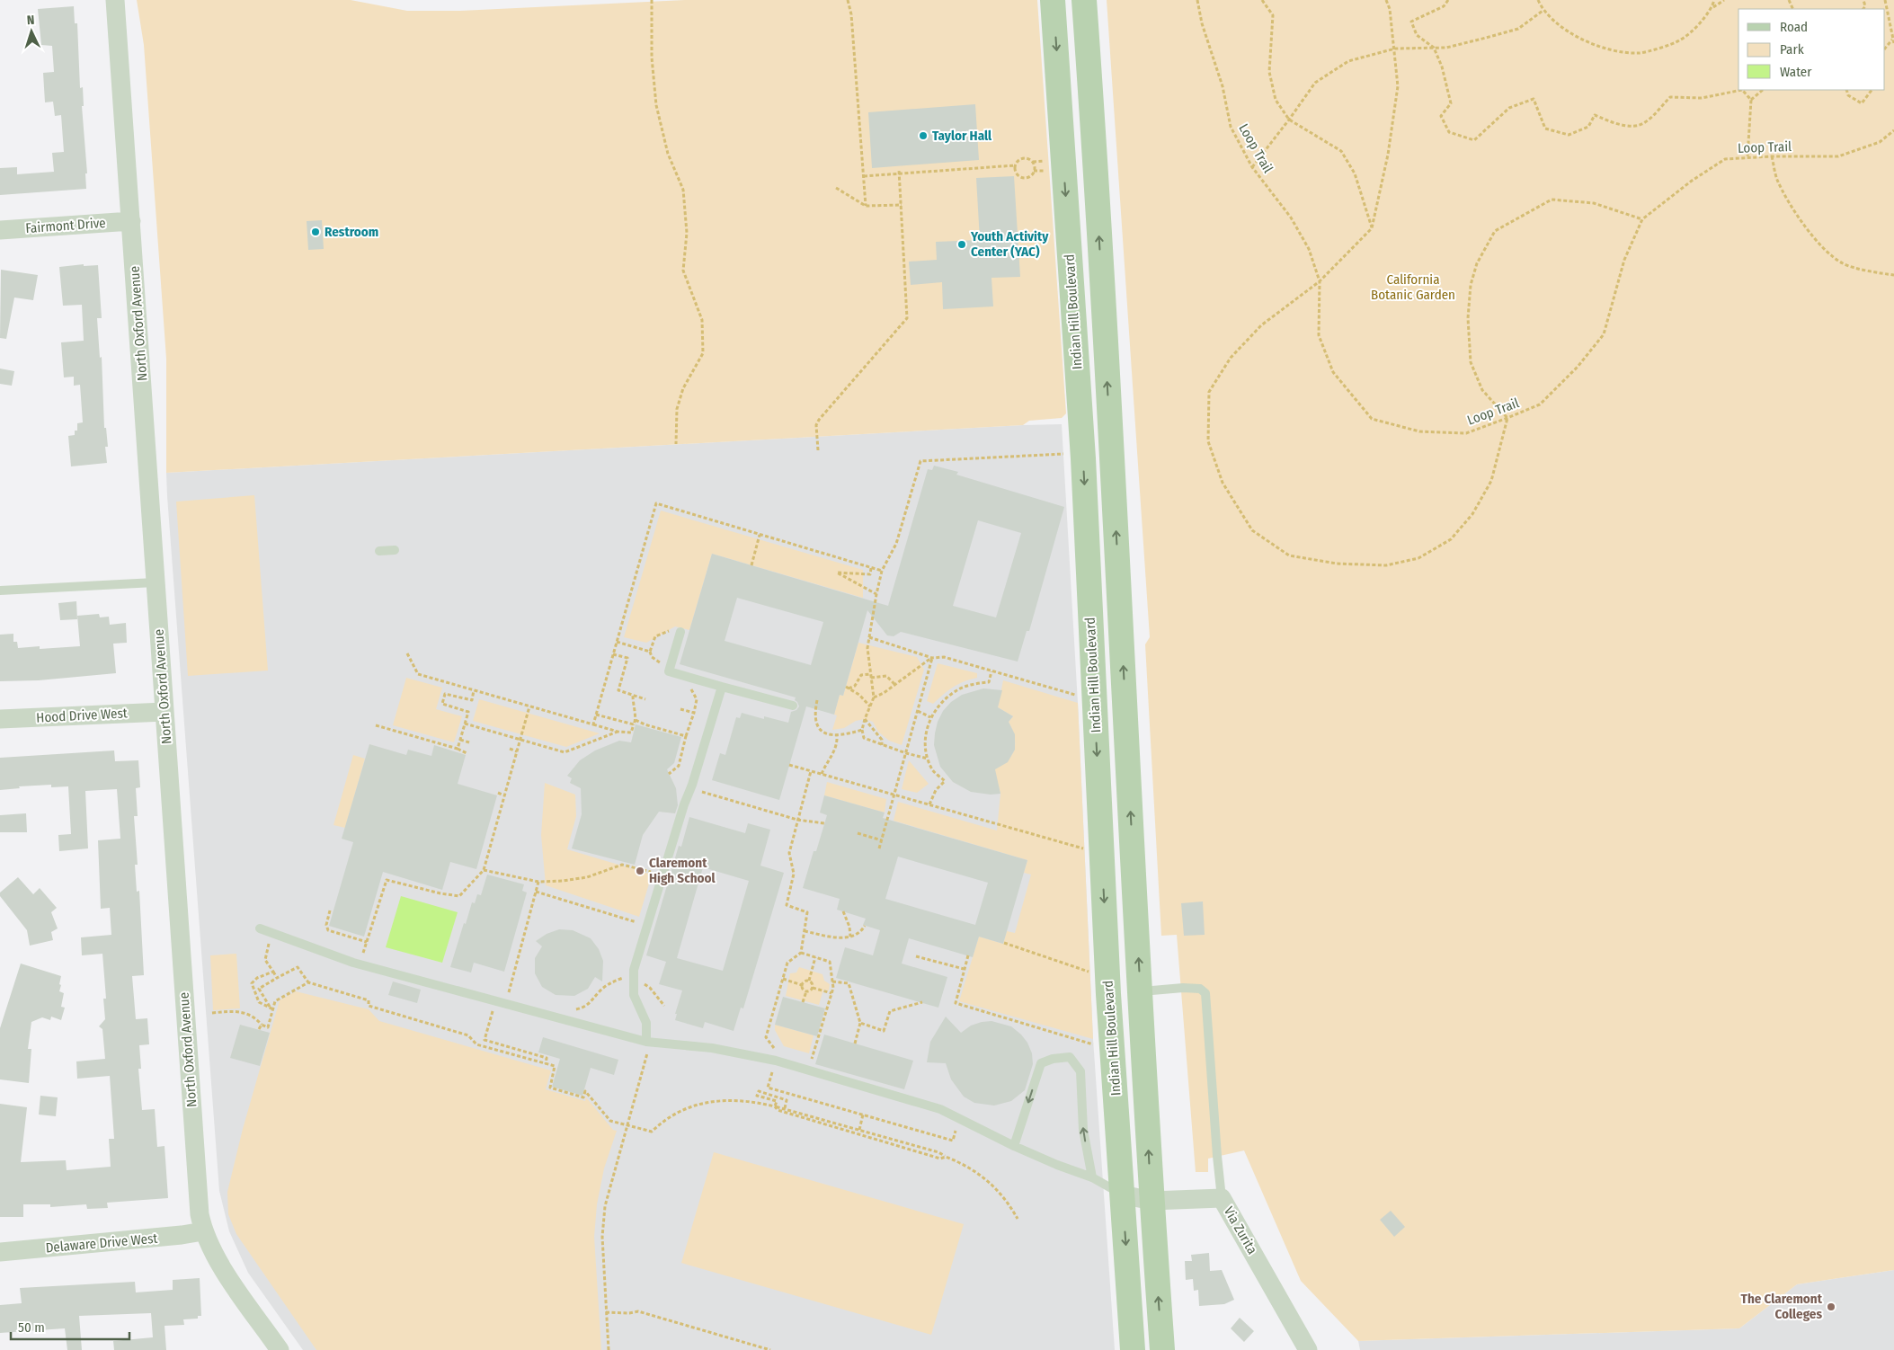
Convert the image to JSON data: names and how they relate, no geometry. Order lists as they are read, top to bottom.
{
  "streets": {
    "main road": ["Indian Hill Boulevard"],
    "street": [
      "Fairmont Drive",
      "North Oxford Avenue",
      "Hood Drive West",
      "Via Zurita",
      "Delaware Drive West"
    ],
    "path": ["Loop Trail"]
  },
  "crossings": [
    ["Fairmont Drive", "North Oxford Avenue"],
    ["Indian Hill Boulevard", "Via Zurita"],
    ["North Oxford Avenue", "Hood Drive West"],
    ["North Oxford Avenue", "Delaware Drive West"]
  ],
  "parks": ["California Botanic Garden"],
  "places": [
    "Taylor Hall",
    "Restroom",
    "Youth Activity Center (YAC)",
    "Claremont High School",
    "The Claremont Colleges"
  ],
  "legend": ["Road", "Park", "Water"],
  "scale_bar": "50 m",
  "north": "top"
}
